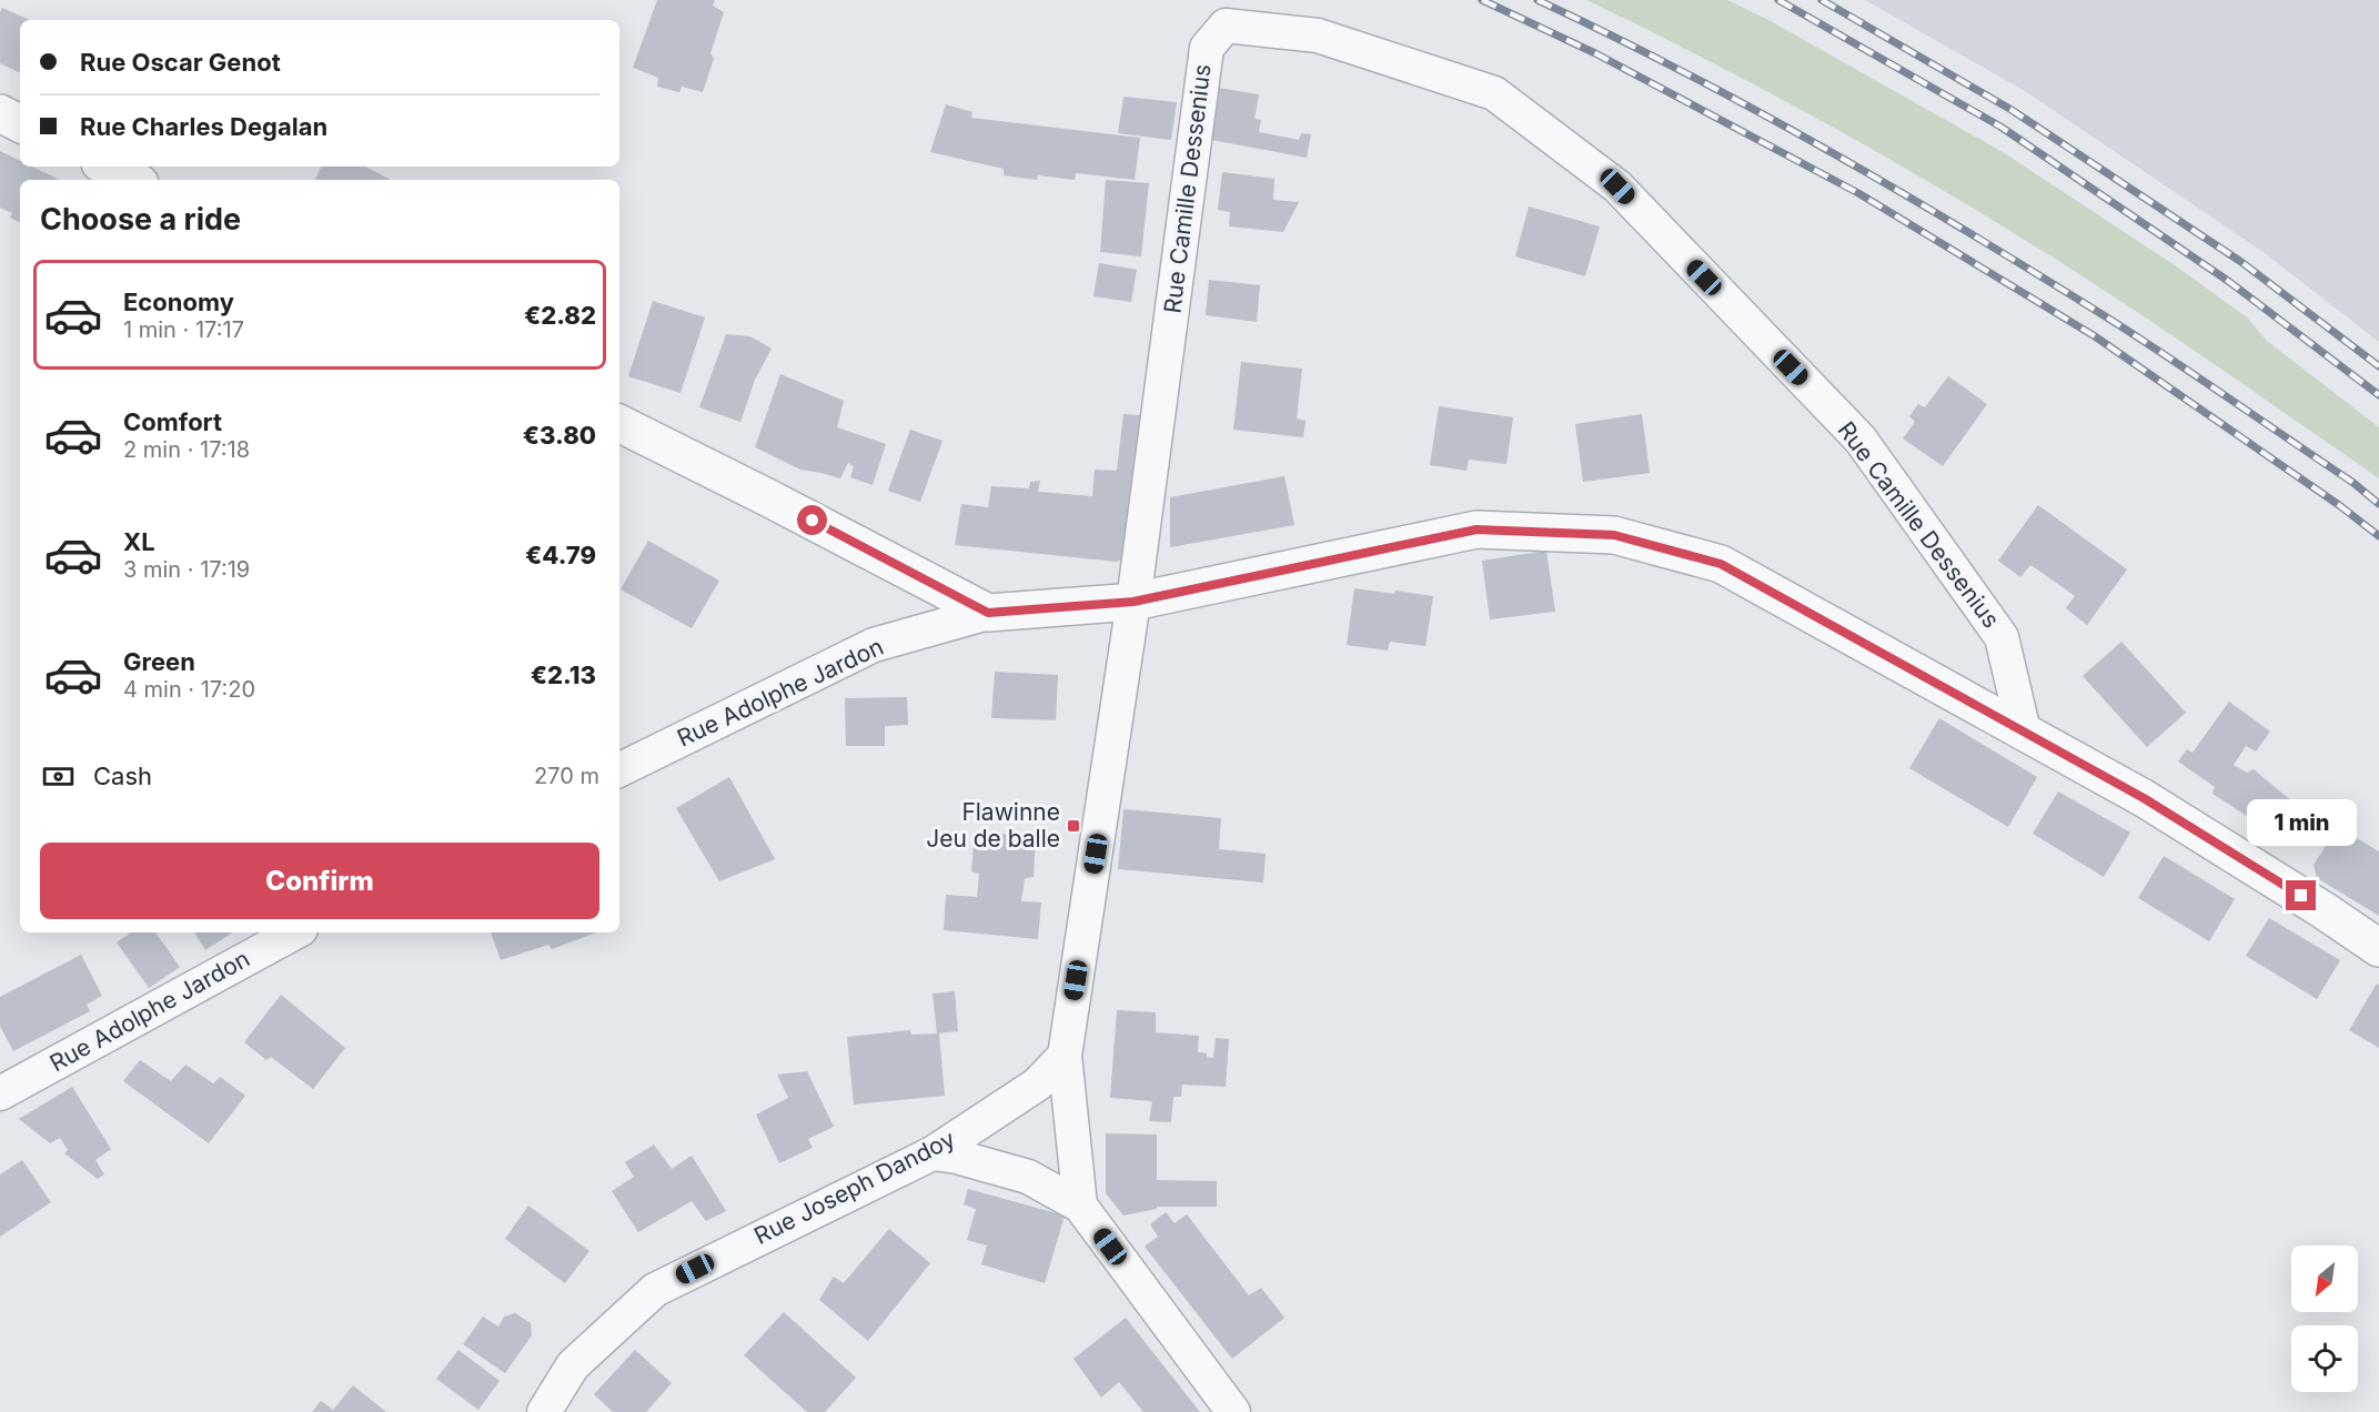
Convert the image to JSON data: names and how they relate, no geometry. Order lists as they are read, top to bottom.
{
  "streets": {
    "street": ["Rue Camille Dessenius", "Rue Adolphe Jardon", "Rue Joseph Dandoy"]
  },
  "places": {
    "transit": ["Flawinne Jeu de balle"]
  },
  "north": "bottom left",
  "page": {
    "banner": ["Rue Oscar Genot", "Rue Charles Degalan"],
    "heading": "Choose a ride",
    "list": [
      {
        "name": "Economy",
        "note": "1 min · 17:17",
        "value": "€2.82"
      },
      {
        "name": "Comfort",
        "note": "2 min · 17:18",
        "value": "€3.80"
      },
      {
        "name": "XL",
        "note": "3 min · 17:19",
        "value": "€4.79"
      },
      {
        "name": "Green",
        "note": "4 min · 17:20",
        "value": "€2.13"
      }
    ],
    "pay": ["Cash", "270 m"],
    "bubble": "1 min",
    "buttons": "Confirm"
  }
}
